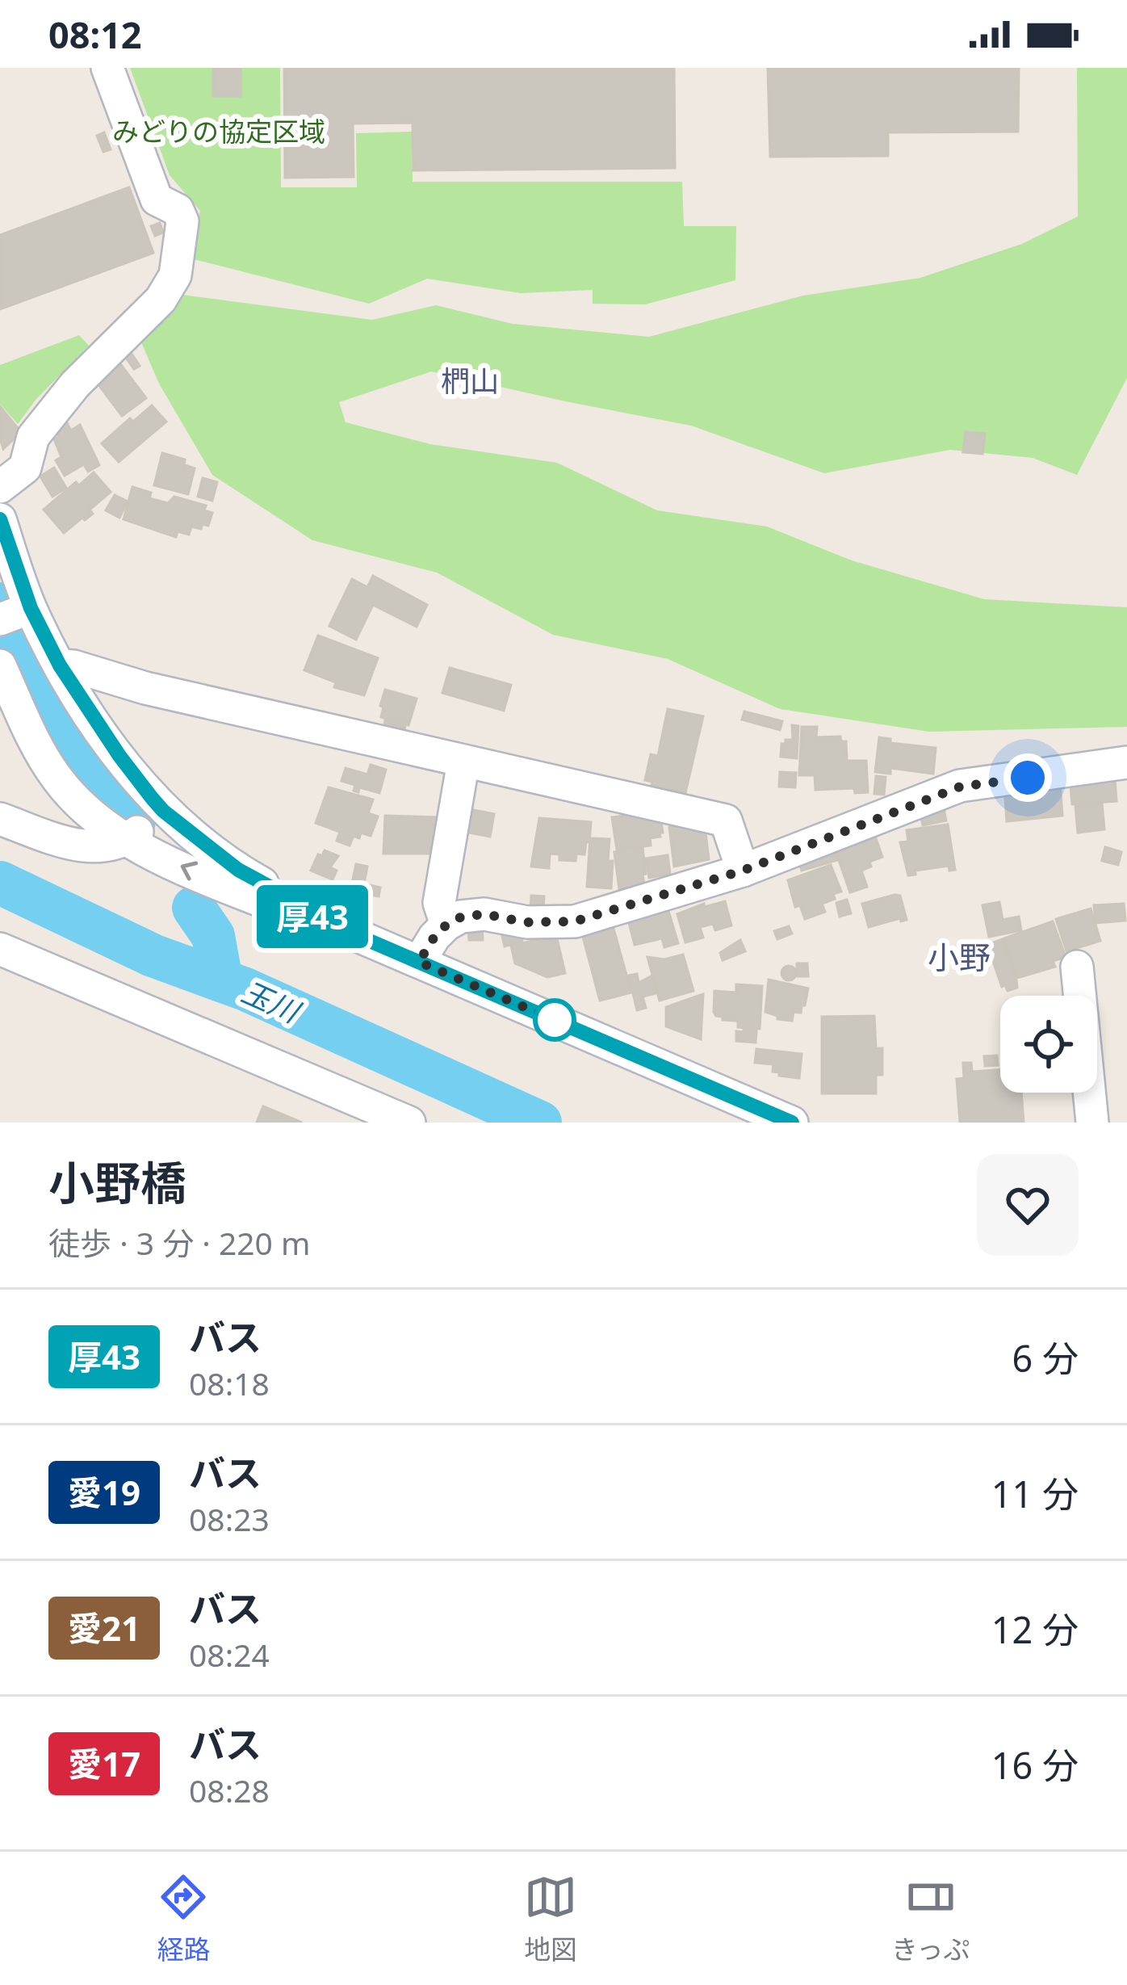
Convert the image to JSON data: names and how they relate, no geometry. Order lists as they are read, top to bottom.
{
  "districts": ["椚山", "小野"],
  "water": ["玉川"],
  "parks": ["みどりの協定区域"],
  "lines": ["bus line 厚43"],
  "page": {
    "status": "08:12",
    "on_map": "厚43",
    "heading": ["小野橋", "徒歩 · 3 分 · 220 m"],
    "list": [
      {
        "mark": "厚43",
        "name": "バス",
        "note": "08:18",
        "value": "6 分"
      },
      {
        "mark": "愛19",
        "name": "バス",
        "note": "08:23",
        "value": "11 分"
      },
      {
        "mark": "愛21",
        "name": "バス",
        "note": "08:24",
        "value": "12 分"
      },
      {
        "mark": "愛17",
        "name": "バス",
        "note": "08:28",
        "value": "16 分"
      }
    ],
    "tabs": ["経路", "地図", "きっぷ"]
  }
}
